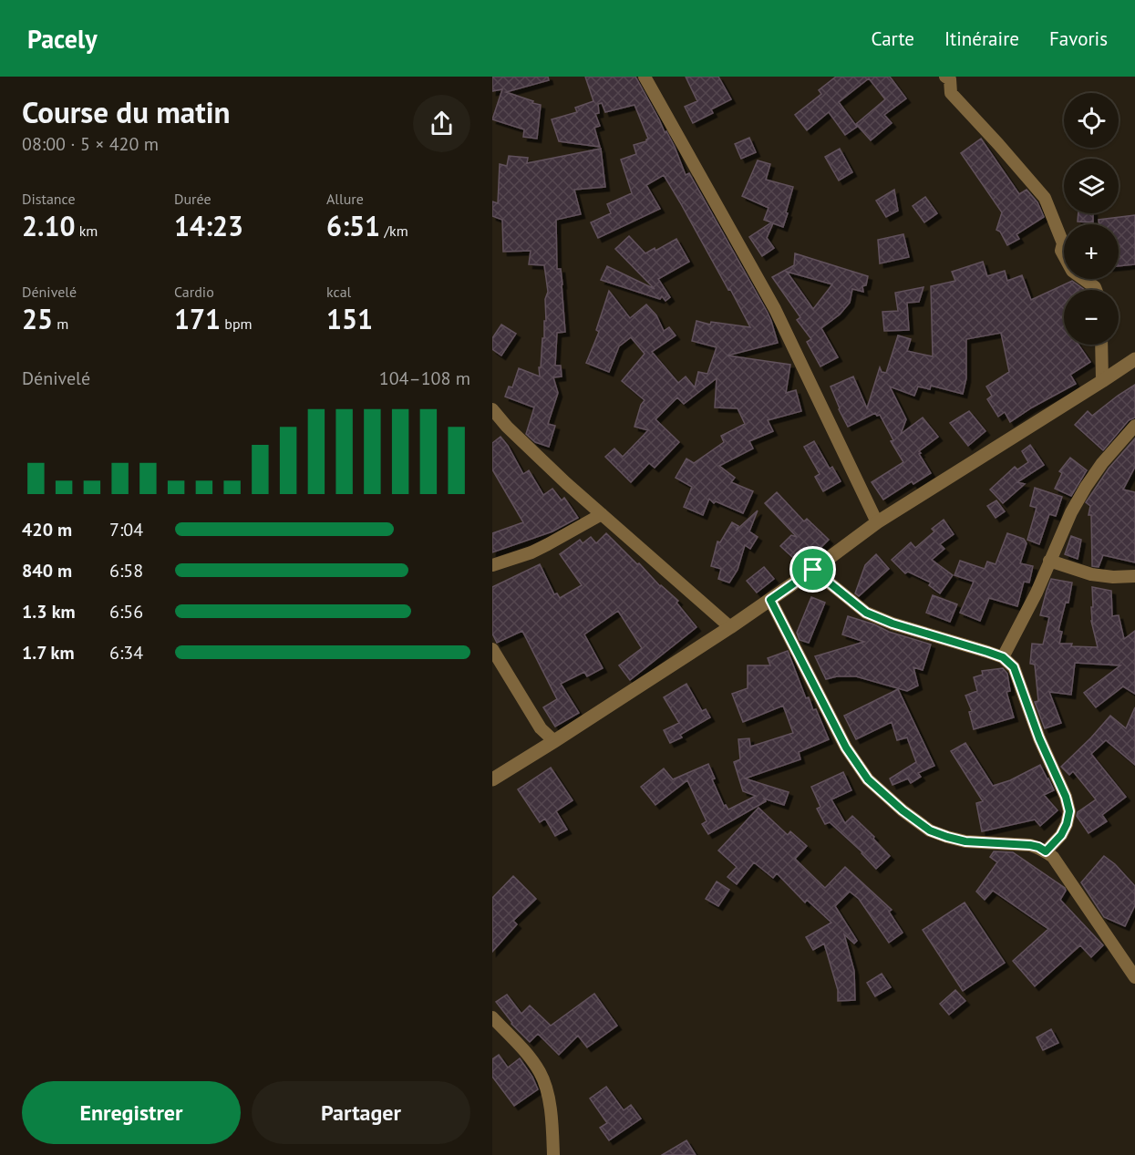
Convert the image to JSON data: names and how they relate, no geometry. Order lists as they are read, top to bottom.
{
  "page": {
    "header": "Pacely",
    "nav": ["Carte", "Itinéraire", "Favoris"],
    "heading": ["Course du matin", "08:00 · 5 × 420 m"],
    "map_buttons": ["+", "−"],
    "stats": [
      ["Distance", "2.10 km"],
      ["Durée", "14:23"],
      ["Allure", "6:51 /km"],
      ["Dénivelé", "25 m"],
      ["Cardio", "171 bpm"],
      ["kcal", "151"]
    ],
    "chart": ["Dénivelé", "104–108 m"],
    "list": [
      {
        "name": "420 m",
        "note": "7:04"
      },
      {
        "name": "840 m",
        "note": "6:58"
      },
      {
        "name": "1.3 km",
        "note": "6:56"
      },
      {
        "name": "1.7 km",
        "note": "6:34"
      }
    ],
    "buttons": ["Enregistrer", "Partager"]
  }
}
